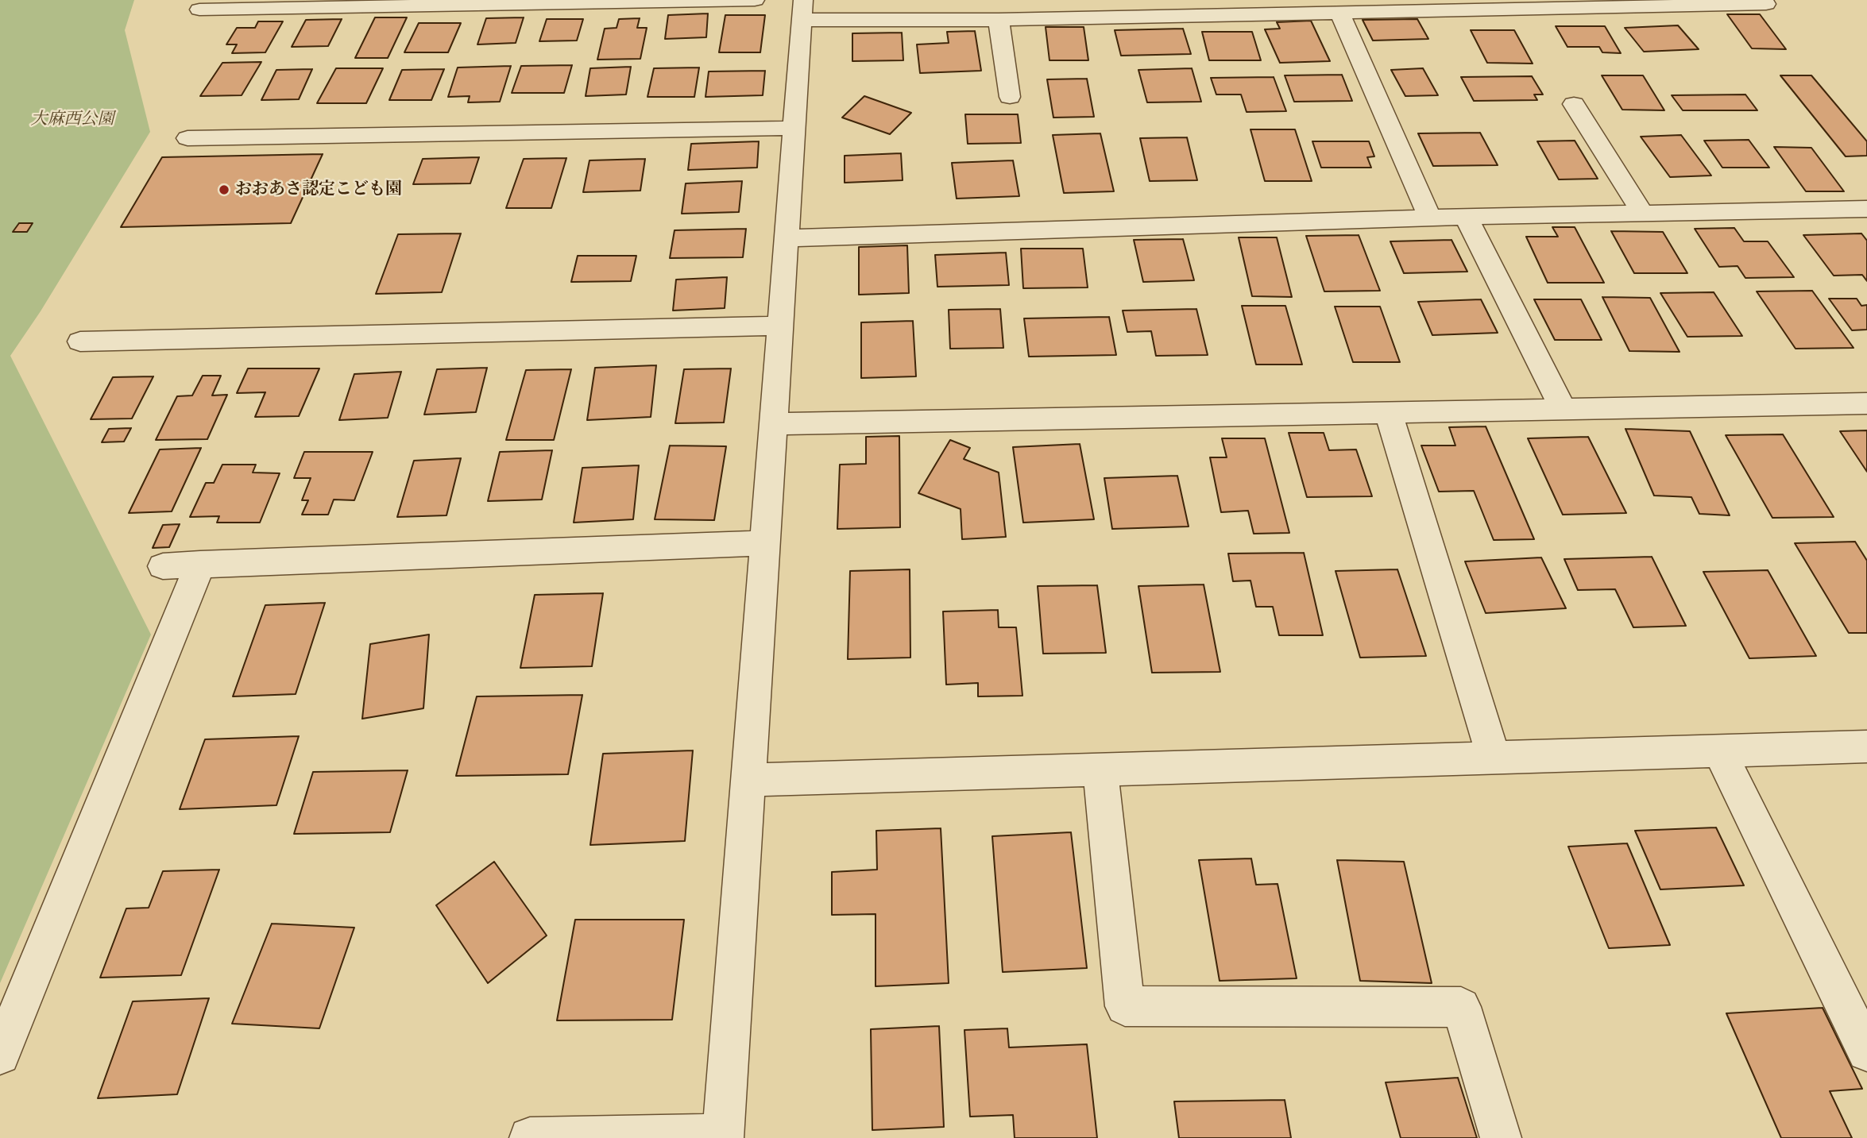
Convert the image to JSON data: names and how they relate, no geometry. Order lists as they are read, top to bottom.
{
  "parks": ["大麻西公園"],
  "places": ["おおあさ認定こども園"]
}
